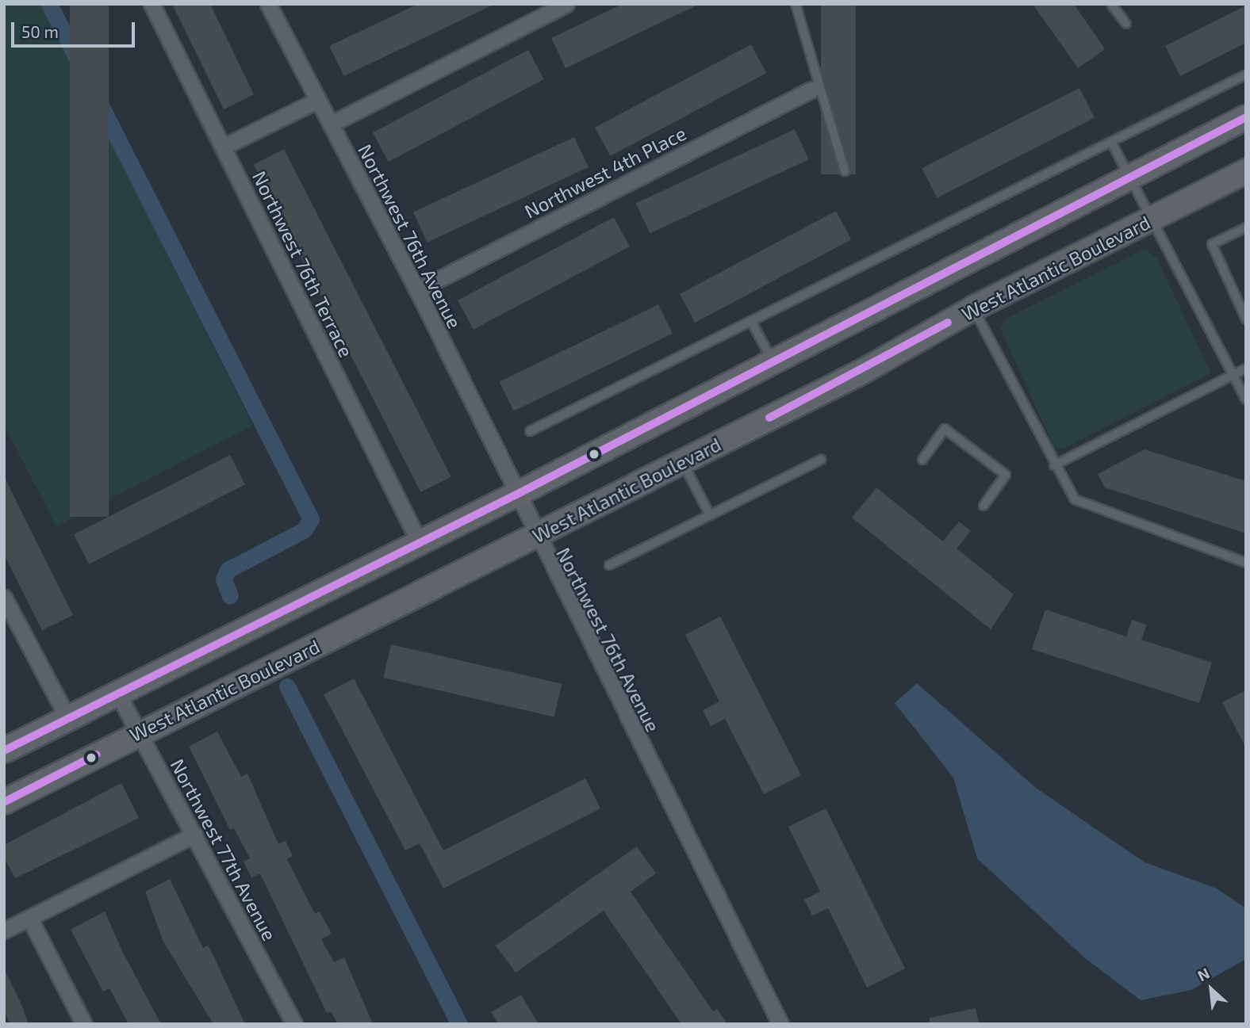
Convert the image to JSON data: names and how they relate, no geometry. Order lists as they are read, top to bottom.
{
  "streets": {
    "main road": ["West Atlantic Boulevard"],
    "street": [
      "Northwest 4th Place",
      "Northwest 76th Avenue",
      "Northwest 76th Terrace",
      "Northwest 77th Avenue"
    ]
  },
  "crossings": [
    ["Northwest 4th Place", "Northwest 76th Avenue"],
    ["Northwest 76th Avenue", "West Atlantic Boulevard"],
    ["West Atlantic Boulevard", "Northwest 77th Avenue"]
  ],
  "scale_bar": "50 m",
  "north": "top left"
}
